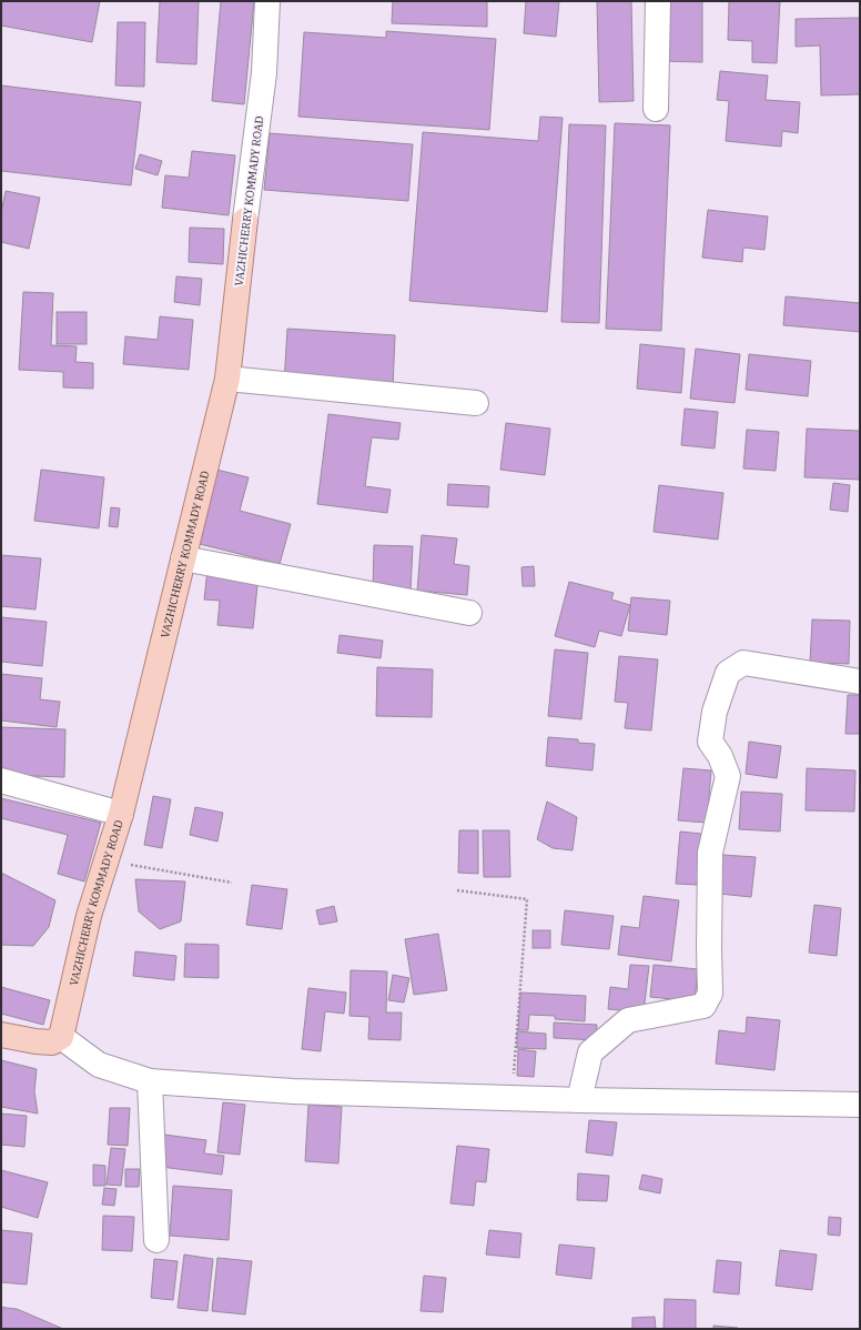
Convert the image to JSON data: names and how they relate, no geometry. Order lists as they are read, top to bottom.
{
  "streets": {
    "main road": ["VAZHICHERRY KOMMADY ROAD"]
  }
}
